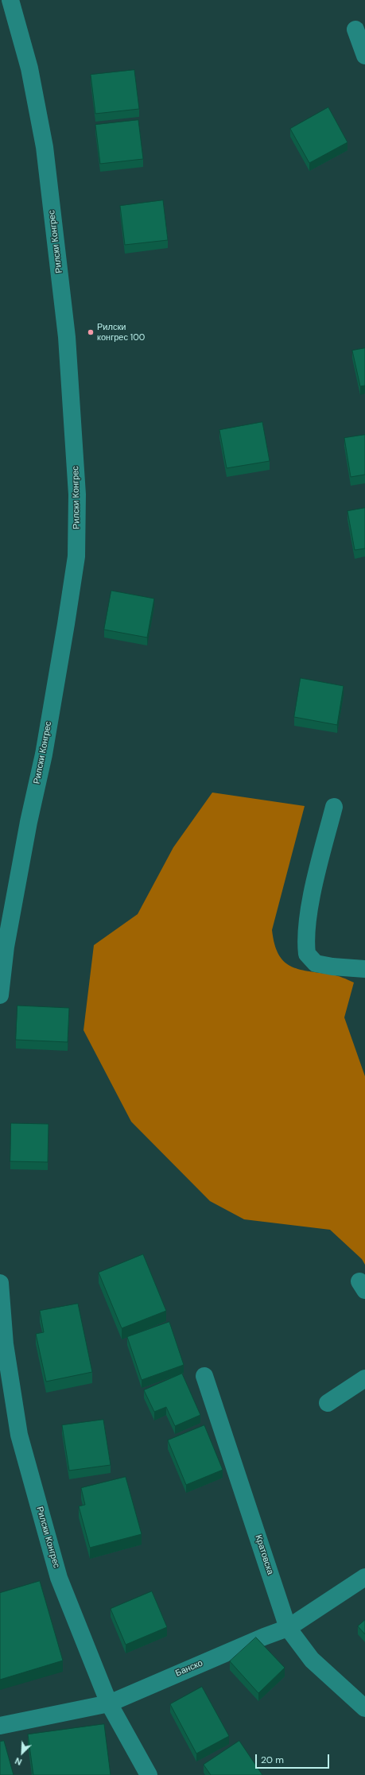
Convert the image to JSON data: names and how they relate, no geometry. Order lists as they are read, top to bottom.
{
  "streets": {
    "street": ["Рилски Конгрес", "Кратовска", "Банско"]
  },
  "crossings": [
    ["Рилски Конгрес", "Банско"],
    ["Кратовска", "Банско"]
  ],
  "places": ["Рилски конгрес 100"],
  "scale_bar": "20 m",
  "north": "bottom left"
}
